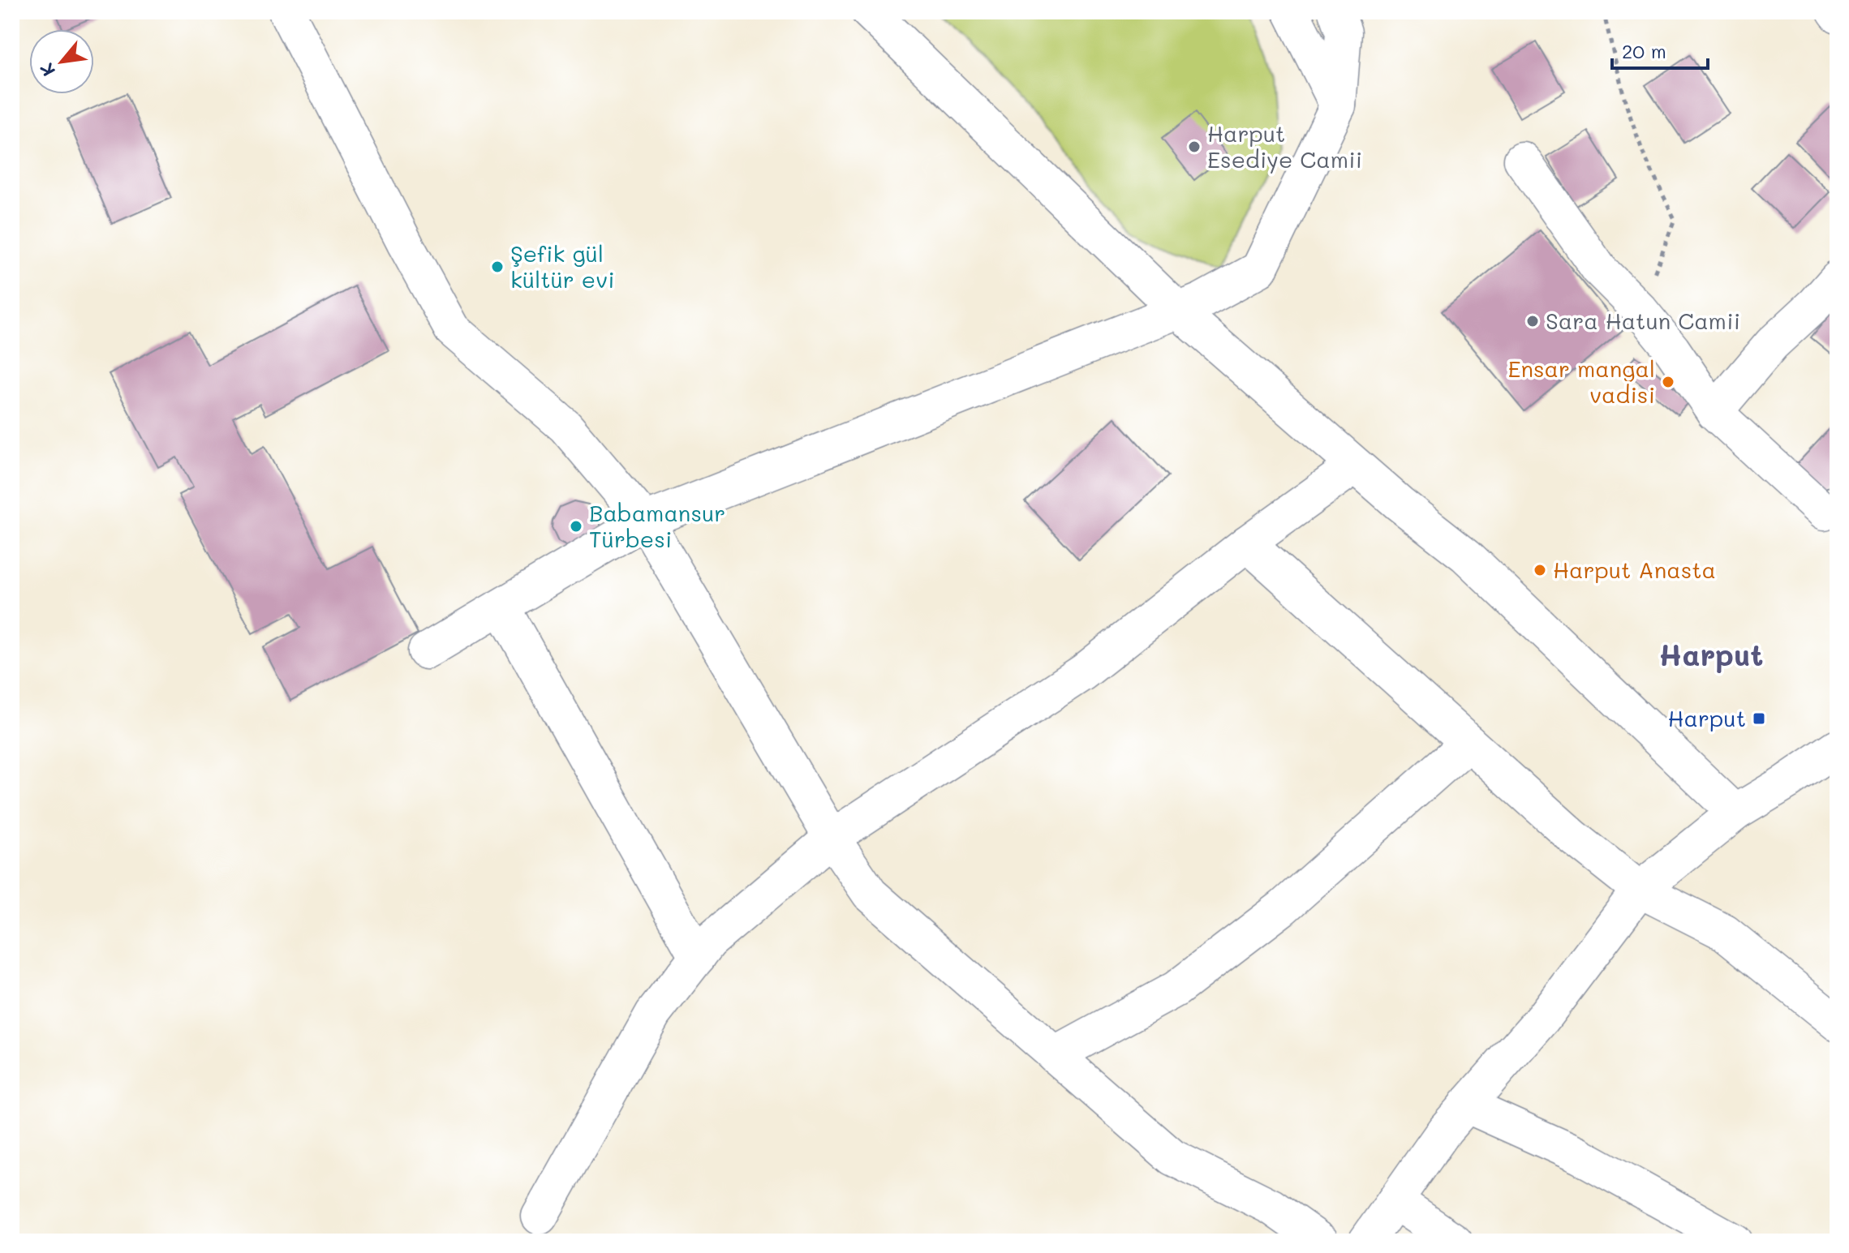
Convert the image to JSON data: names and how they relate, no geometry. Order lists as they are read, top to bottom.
{
  "districts": ["Harput"],
  "places": {
    "other": [
      "Harput Esediye Camii",
      "Şefik gül kültür evi",
      "Sara Hatun Camii",
      "Ensar mangal vadisi",
      "Babamansur Türbesi",
      "Harput Anasta"
    ],
    "transit": ["Harput"]
  },
  "scale_bar": "20 m",
  "north": "bottom left"
}
